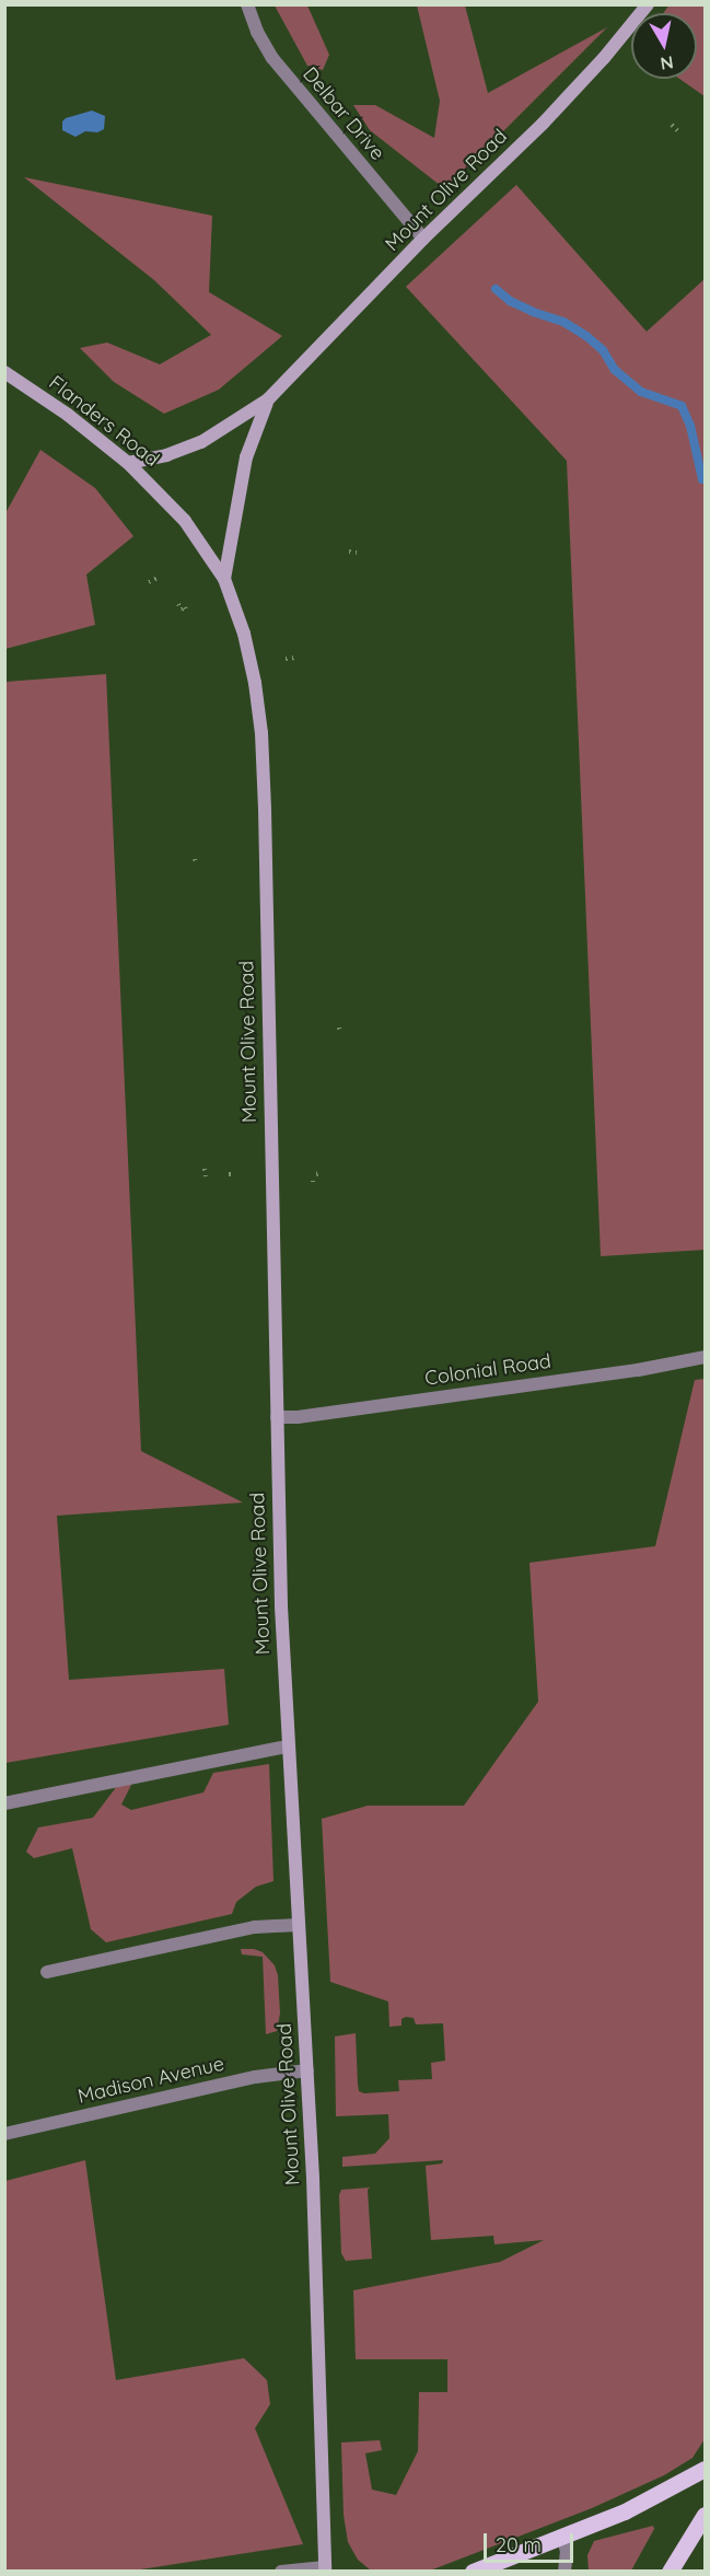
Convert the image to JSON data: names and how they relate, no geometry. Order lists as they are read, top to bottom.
{
  "streets": {
    "main road": ["Mount Olive Road", "Flanders Road"],
    "street": ["Delbar Drive", "Colonial Road", "Madison Avenue"]
  },
  "crossings": [
    ["Delbar Drive", "Mount Olive Road"],
    ["Mount Olive Road", "Flanders Road"],
    ["Mount Olive Road", "Colonial Road"],
    ["Mount Olive Road", "Madison Avenue"]
  ],
  "scale_bar": "20 m",
  "north": "bottom"
}
